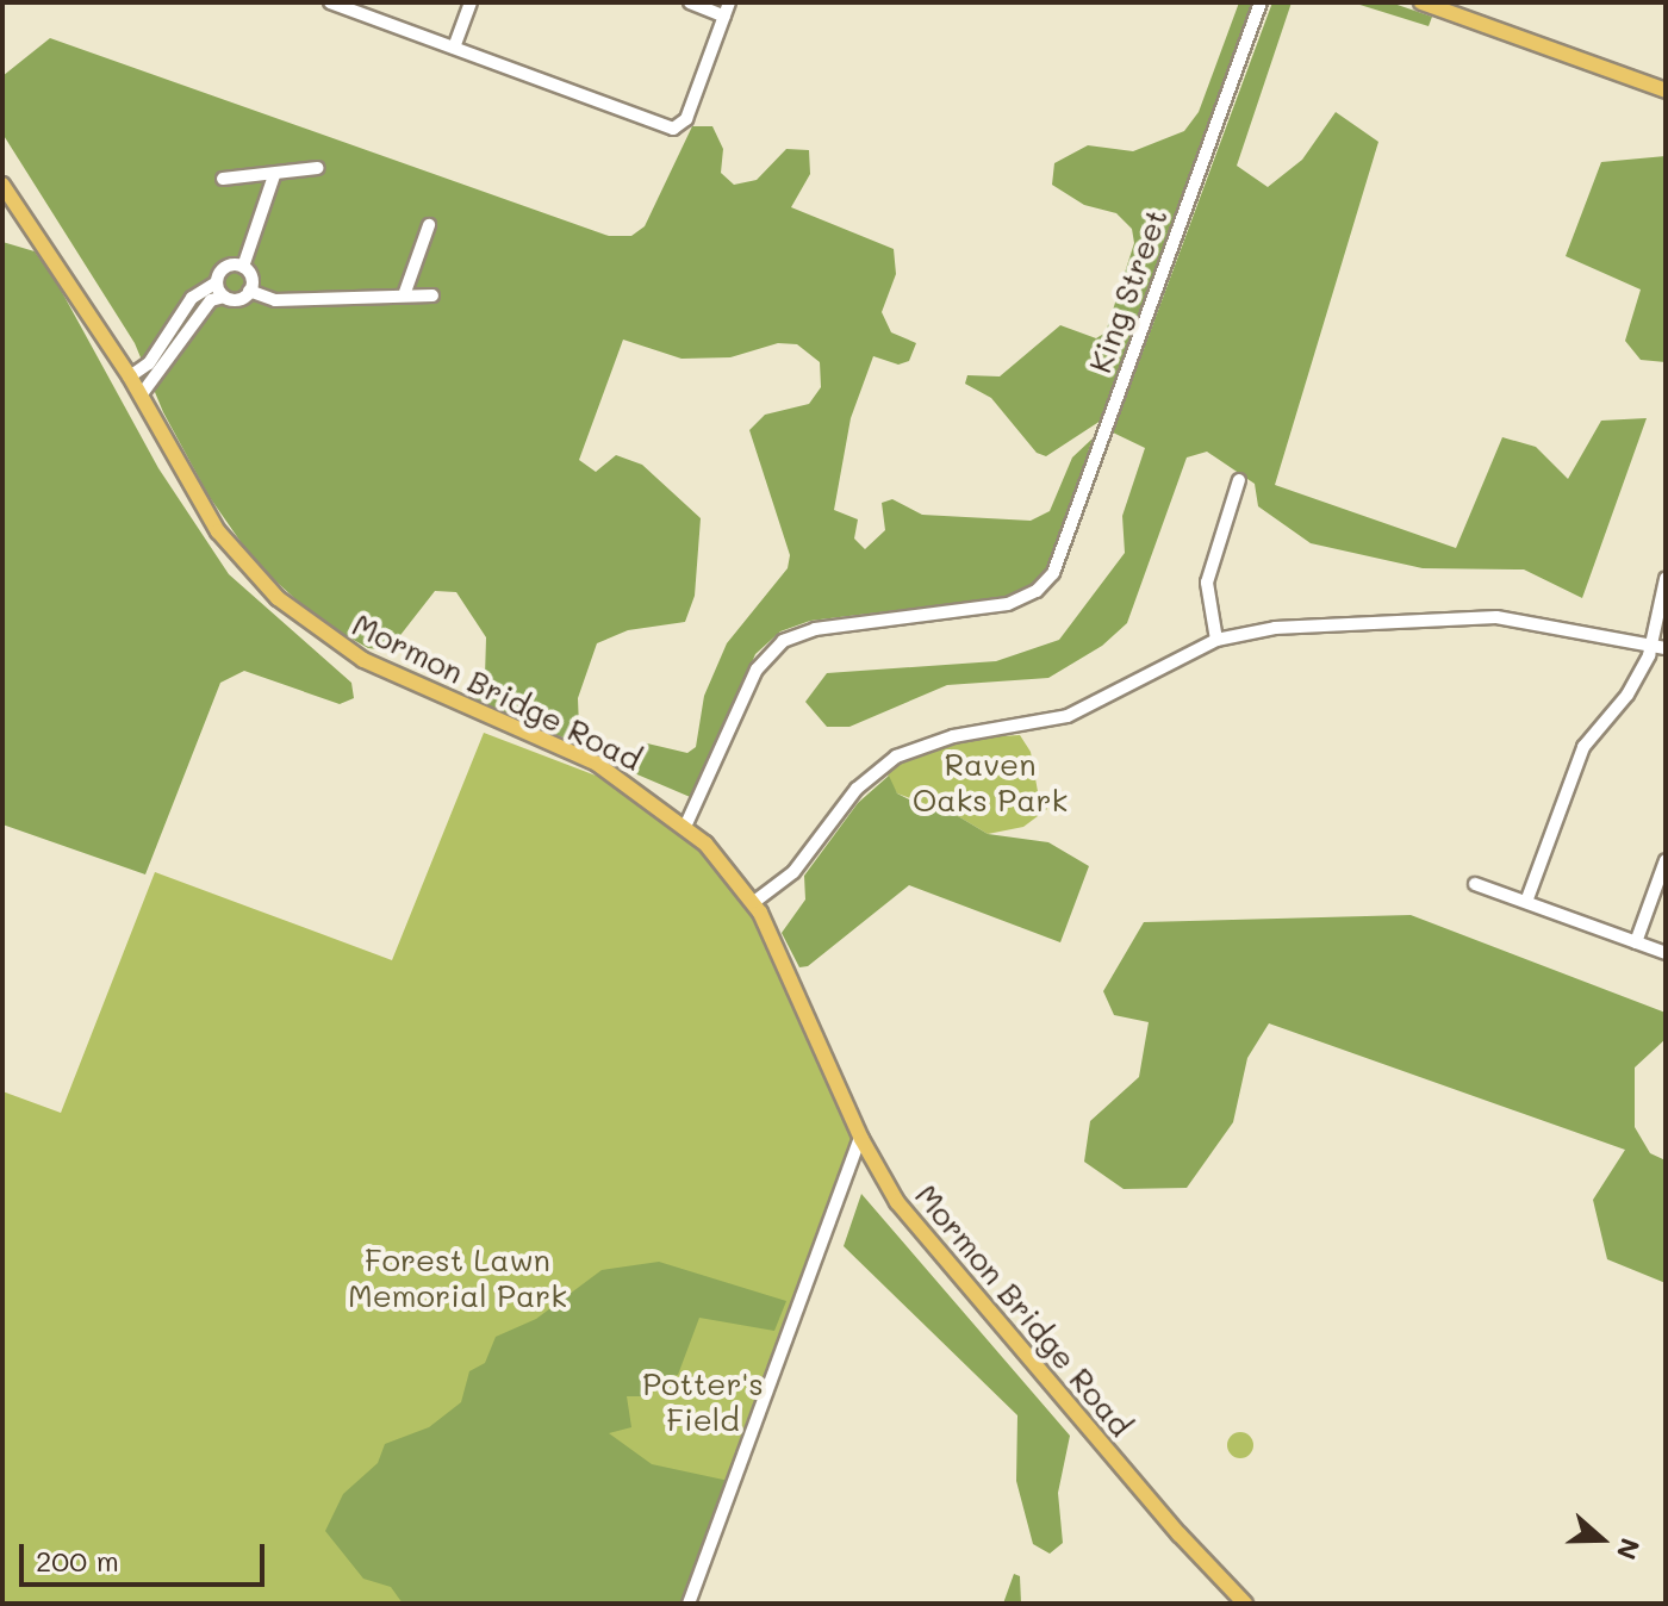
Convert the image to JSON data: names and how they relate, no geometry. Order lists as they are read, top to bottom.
{
  "streets": {
    "main road": ["Mormon Bridge Road"],
    "street": ["King Street"]
  },
  "crossings": [
    ["King Street", "Mormon Bridge Road"]
  ],
  "parks": ["Raven Oaks Park", "Forest Lawn Memorial Park", "Potter's Field"],
  "scale_bar": "200 m",
  "north": "right"
}
